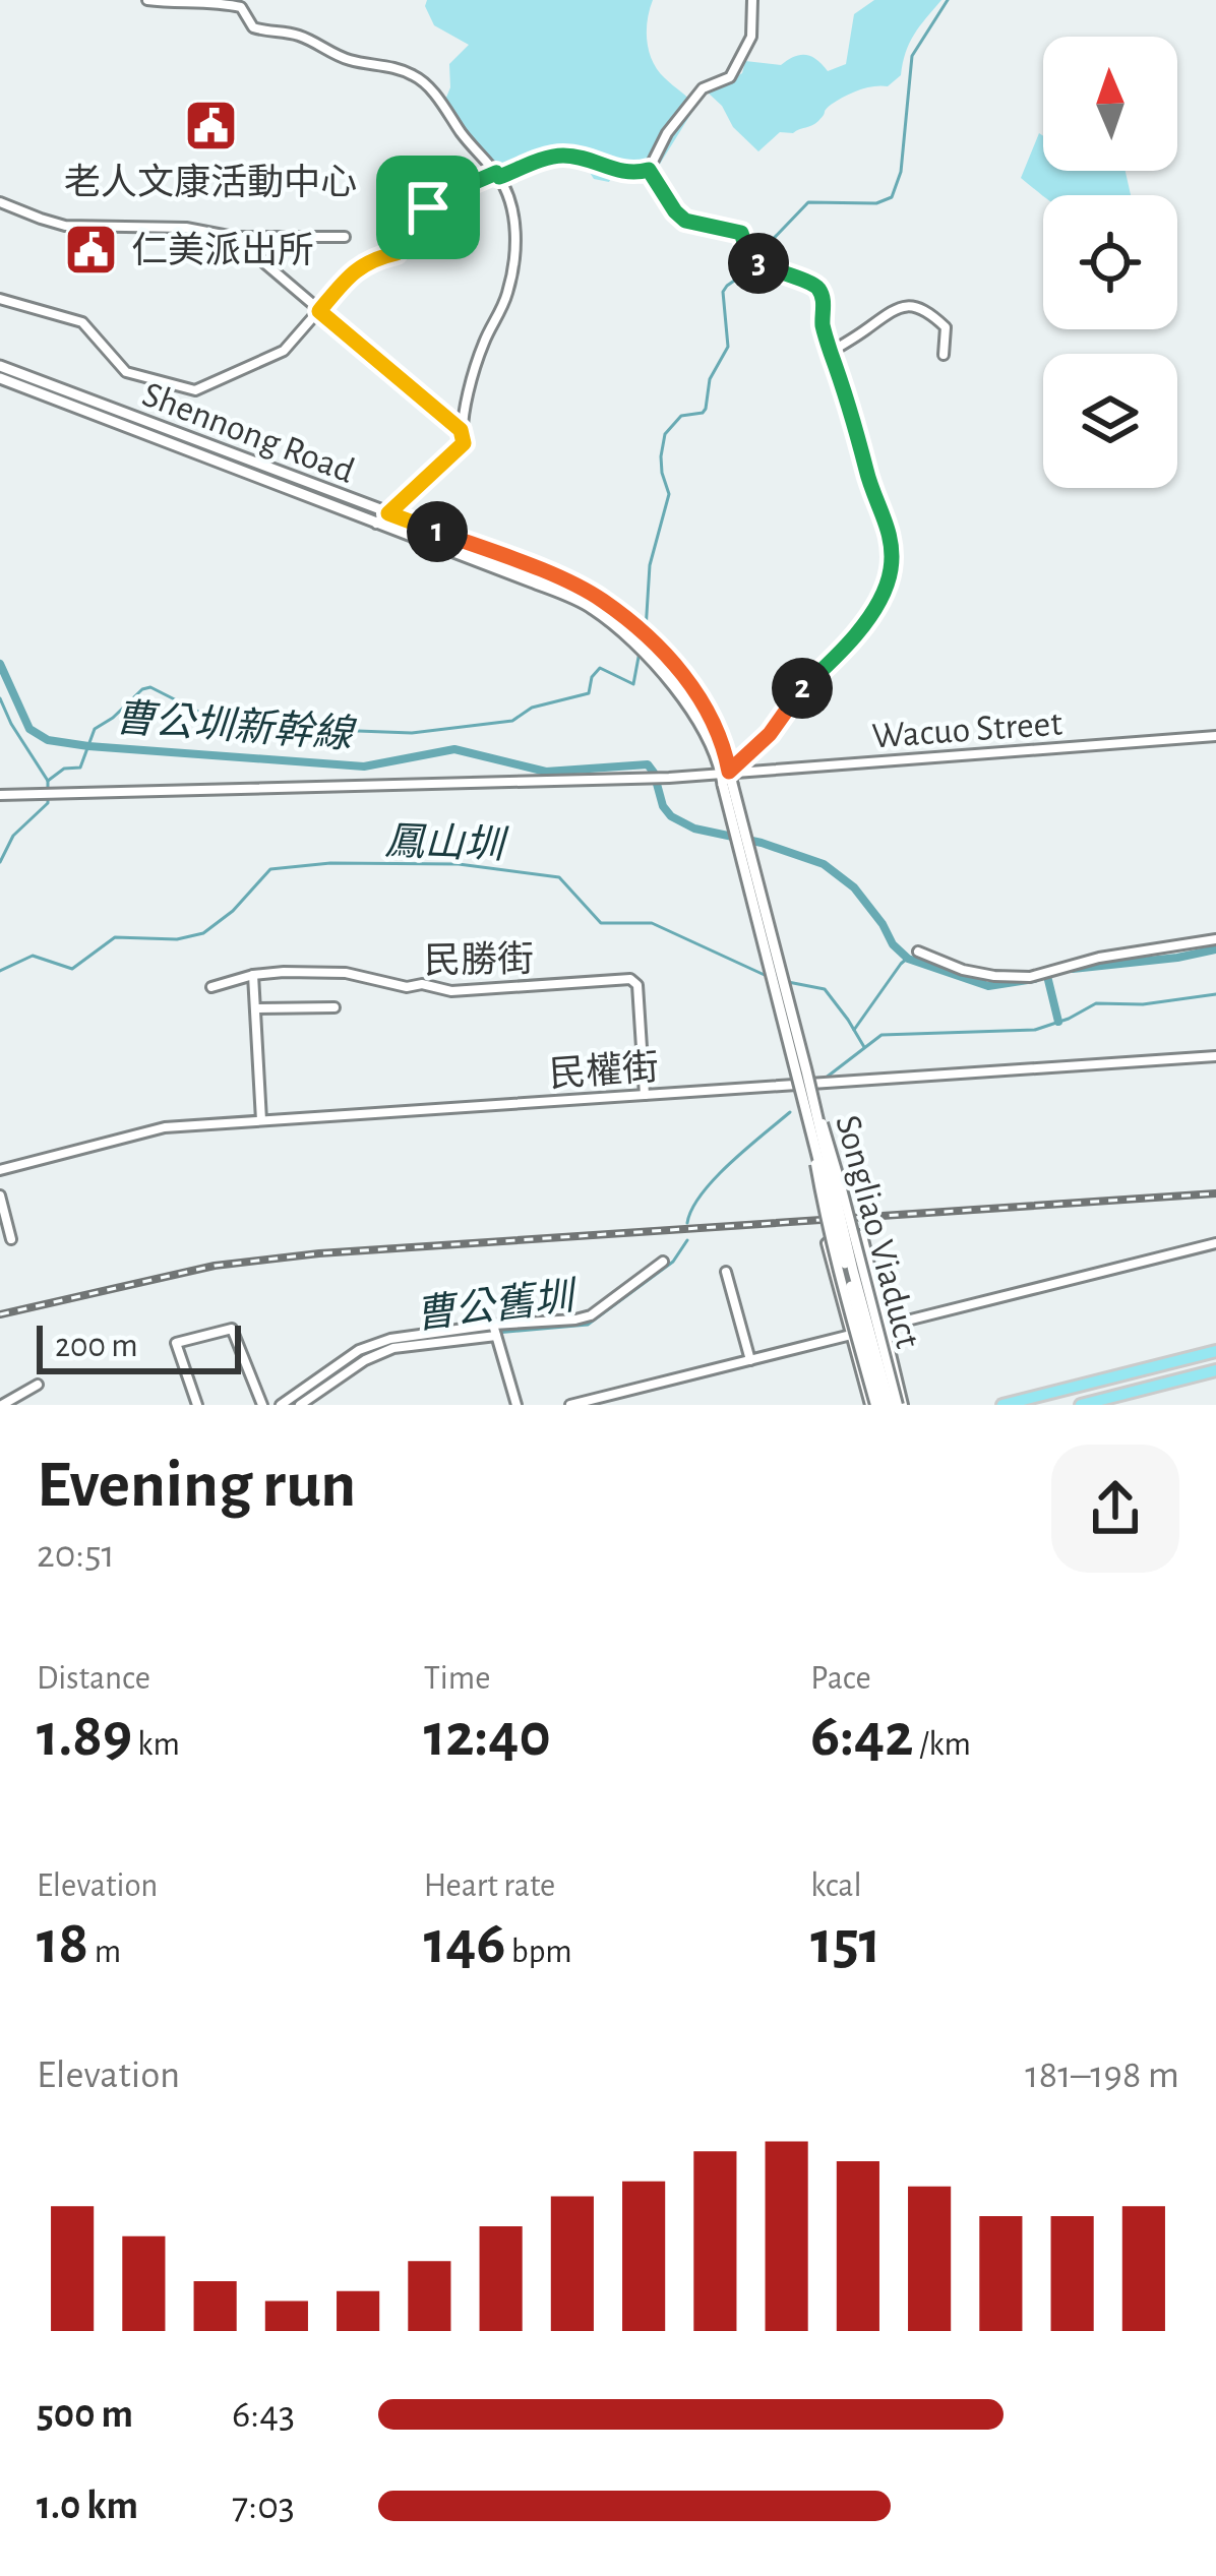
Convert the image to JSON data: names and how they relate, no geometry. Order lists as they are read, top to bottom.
{
  "streets": {
    "street": [
      "Shennong Road",
      "Wacuo Street",
      "民勝街",
      "民權街",
      "Songliao Viaduct"
    ]
  },
  "crossings": [
    ["Shennong Road", "Wacuo Street"],
    ["Shennong Road", "Songliao Viaduct"],
    ["Wacuo Street", "Songliao Viaduct"],
    ["民勝街", "民權街"]
  ],
  "water": ["曹公圳新幹線", "鳳山圳", "曹公舊圳"],
  "places": {
    "public building": ["老人文康活動中心", "仁美派出所"]
  },
  "scale_bar": "200 m",
  "north": "top",
  "page": {
    "pins": ["3", "1", "2"],
    "scale": "200 m",
    "heading": ["Evening run", "20:51"],
    "stats": [
      ["Distance", "1.89 km"],
      ["Time", "12:40"],
      ["Pace", "6:42 /km"],
      ["Elevation", "18 m"],
      ["Heart rate", "146 bpm"],
      ["kcal", "151"]
    ],
    "chart": ["Elevation", "181–198 m"],
    "list": [
      {
        "name": "500 m",
        "note": "6:43"
      },
      {
        "name": "1.0 km",
        "note": "7:03"
      }
    ]
  }
}
